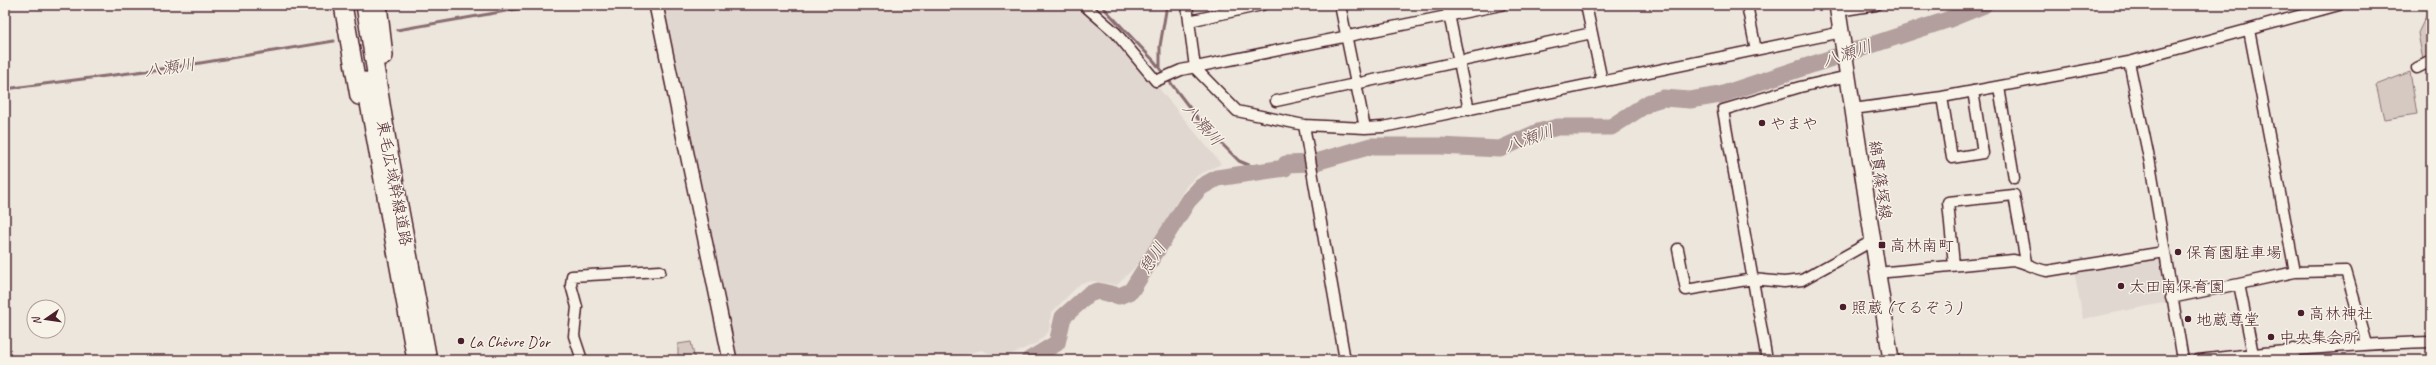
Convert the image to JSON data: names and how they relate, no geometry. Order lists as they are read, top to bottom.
{
  "streets": {
    "highway": ["東毛広域幹線道路"],
    "main road": ["綿貫篠塚線"]
  },
  "water": ["八瀬川", "憩川"],
  "places": {
    "other": [
      "やまや",
      "保育園駐車場",
      "太田南保育園",
      "照蔵 (てるぞう)",
      "高林神社",
      "地蔵尊堂",
      "中央集会所",
      "La Chèvre D'or"
    ],
    "transit": ["高林南町"]
  },
  "north": "left"
}
